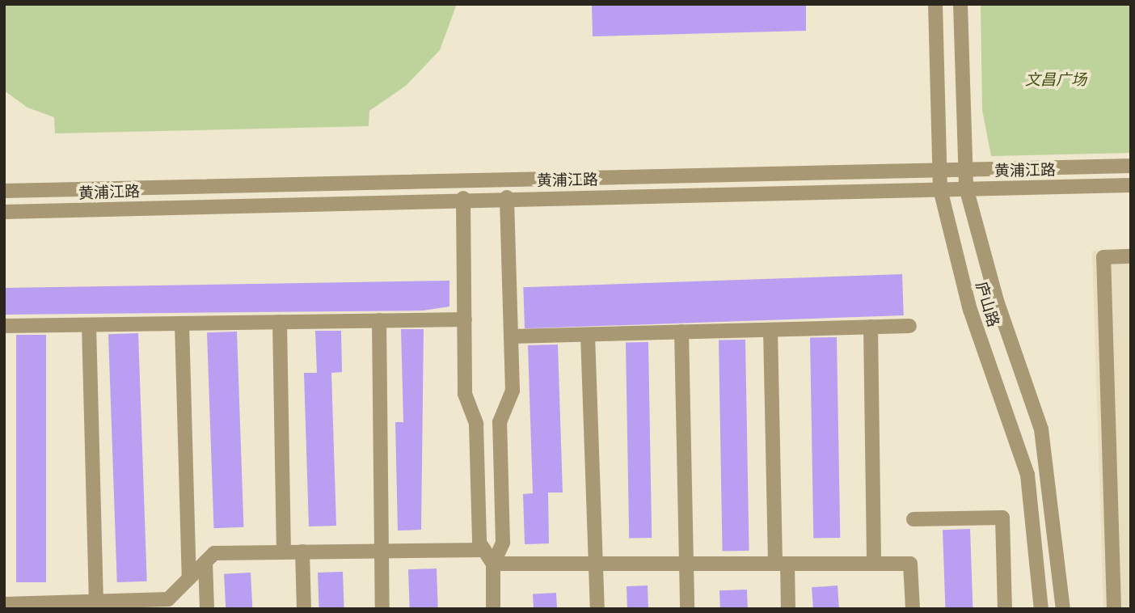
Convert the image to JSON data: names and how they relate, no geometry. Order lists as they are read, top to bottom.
{
  "streets": {
    "street": ["黄浦江路", "庐山路"]
  },
  "crossings": [
    ["黄浦江路", "庐山路"]
  ],
  "parks": ["文昌广场"]
}
